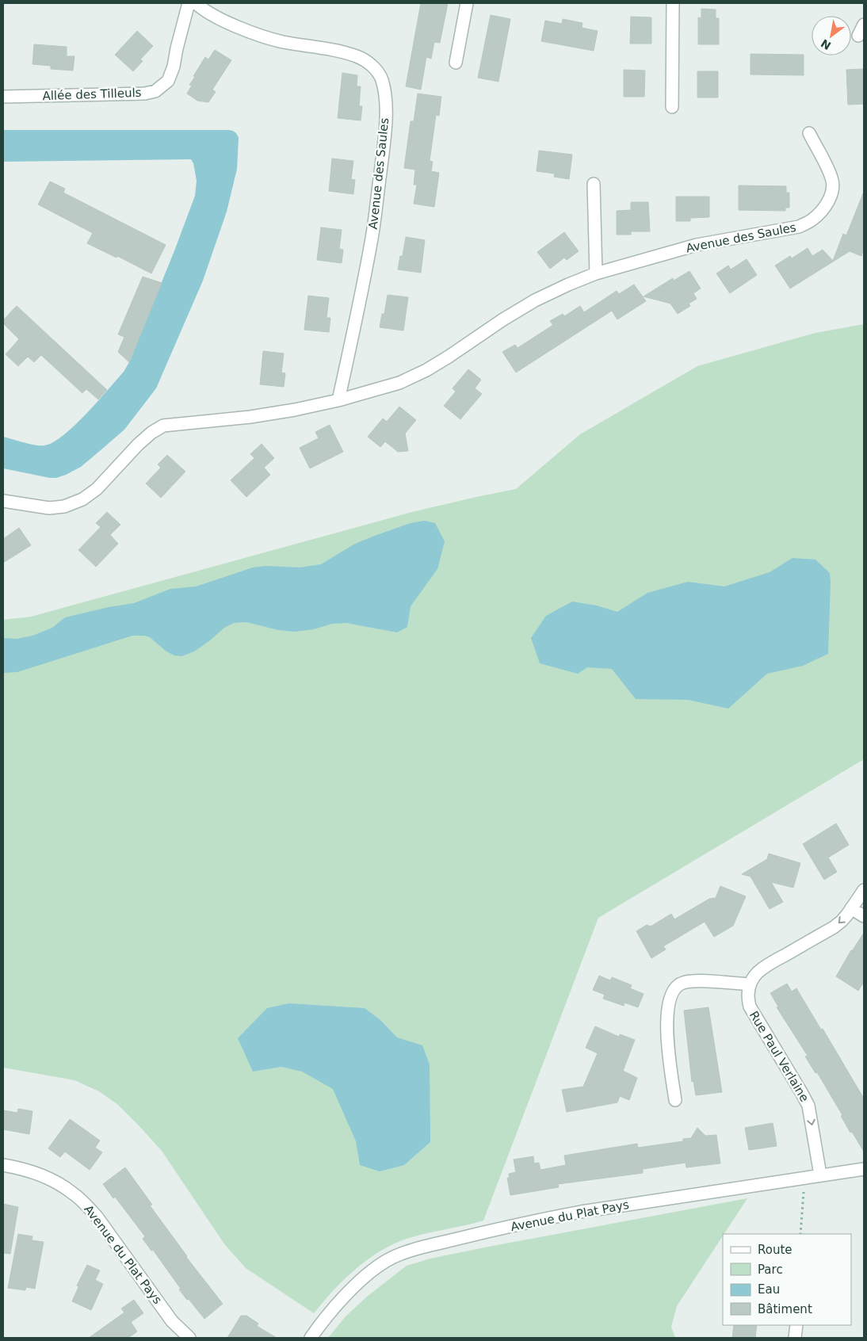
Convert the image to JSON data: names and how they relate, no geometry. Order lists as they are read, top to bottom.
{
  "streets": {
    "street": [
      "Allée des Tilleuls",
      "Avenue des Saules",
      "Rue Paul Verlaine",
      "Avenue du Plat Pays"
    ]
  },
  "crossings": [
    ["Rue Paul Verlaine", "Avenue du Plat Pays"]
  ],
  "one_way": ["Rue Paul Verlaine"],
  "legend": [
    "Route",
    "Parc",
    "Eau",
    "Bâtiment"
  ],
  "north": "bottom left"
}
